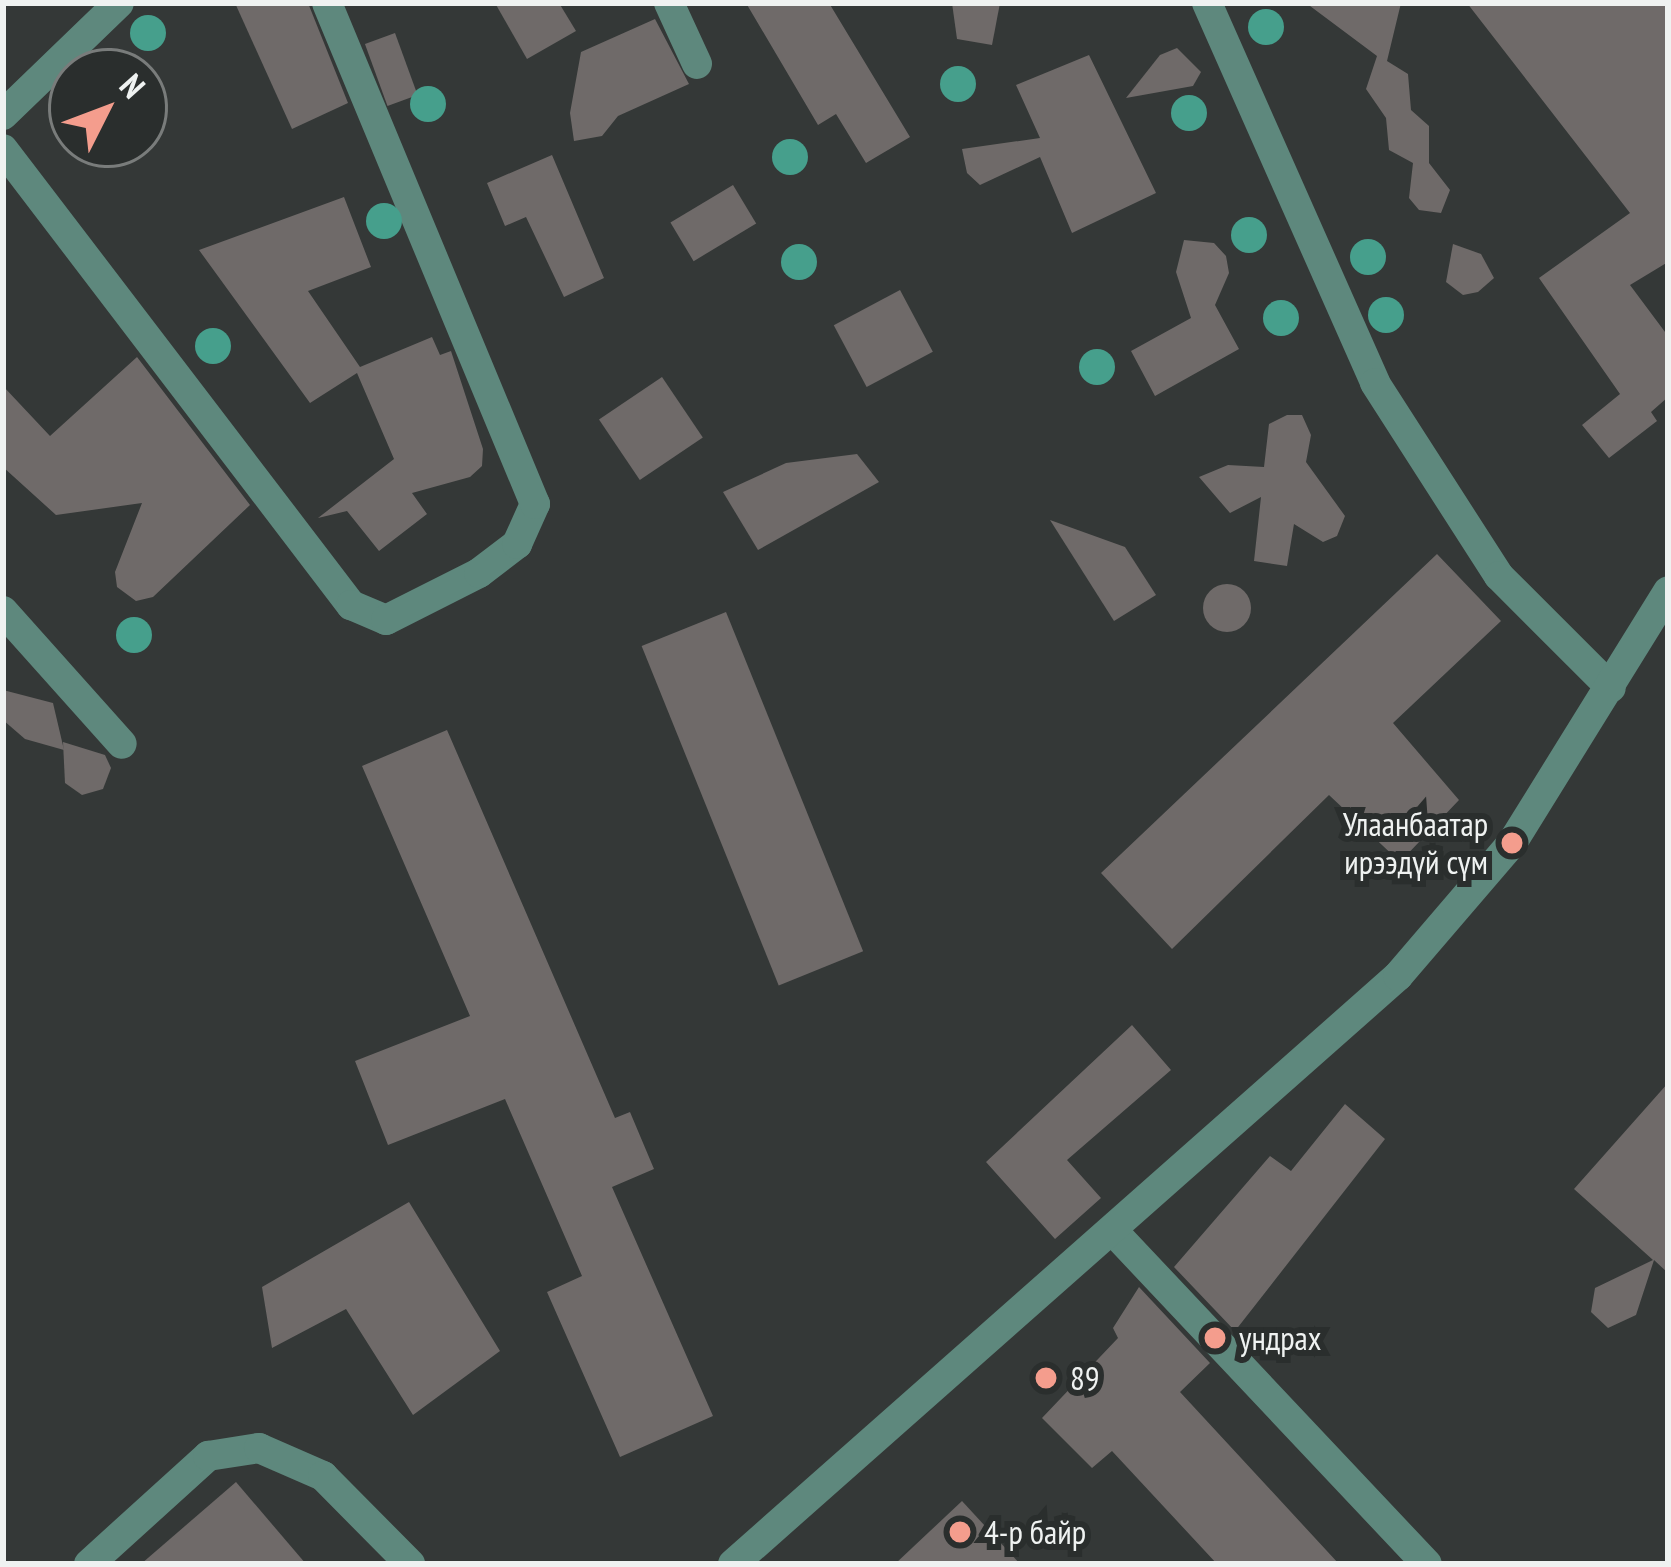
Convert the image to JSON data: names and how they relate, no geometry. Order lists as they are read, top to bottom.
{
  "places": [
    "Улаанбаатар ирээдүй сүм",
    "ундрах",
    "89",
    "4-р байр"
  ],
  "north": "top right"
}
